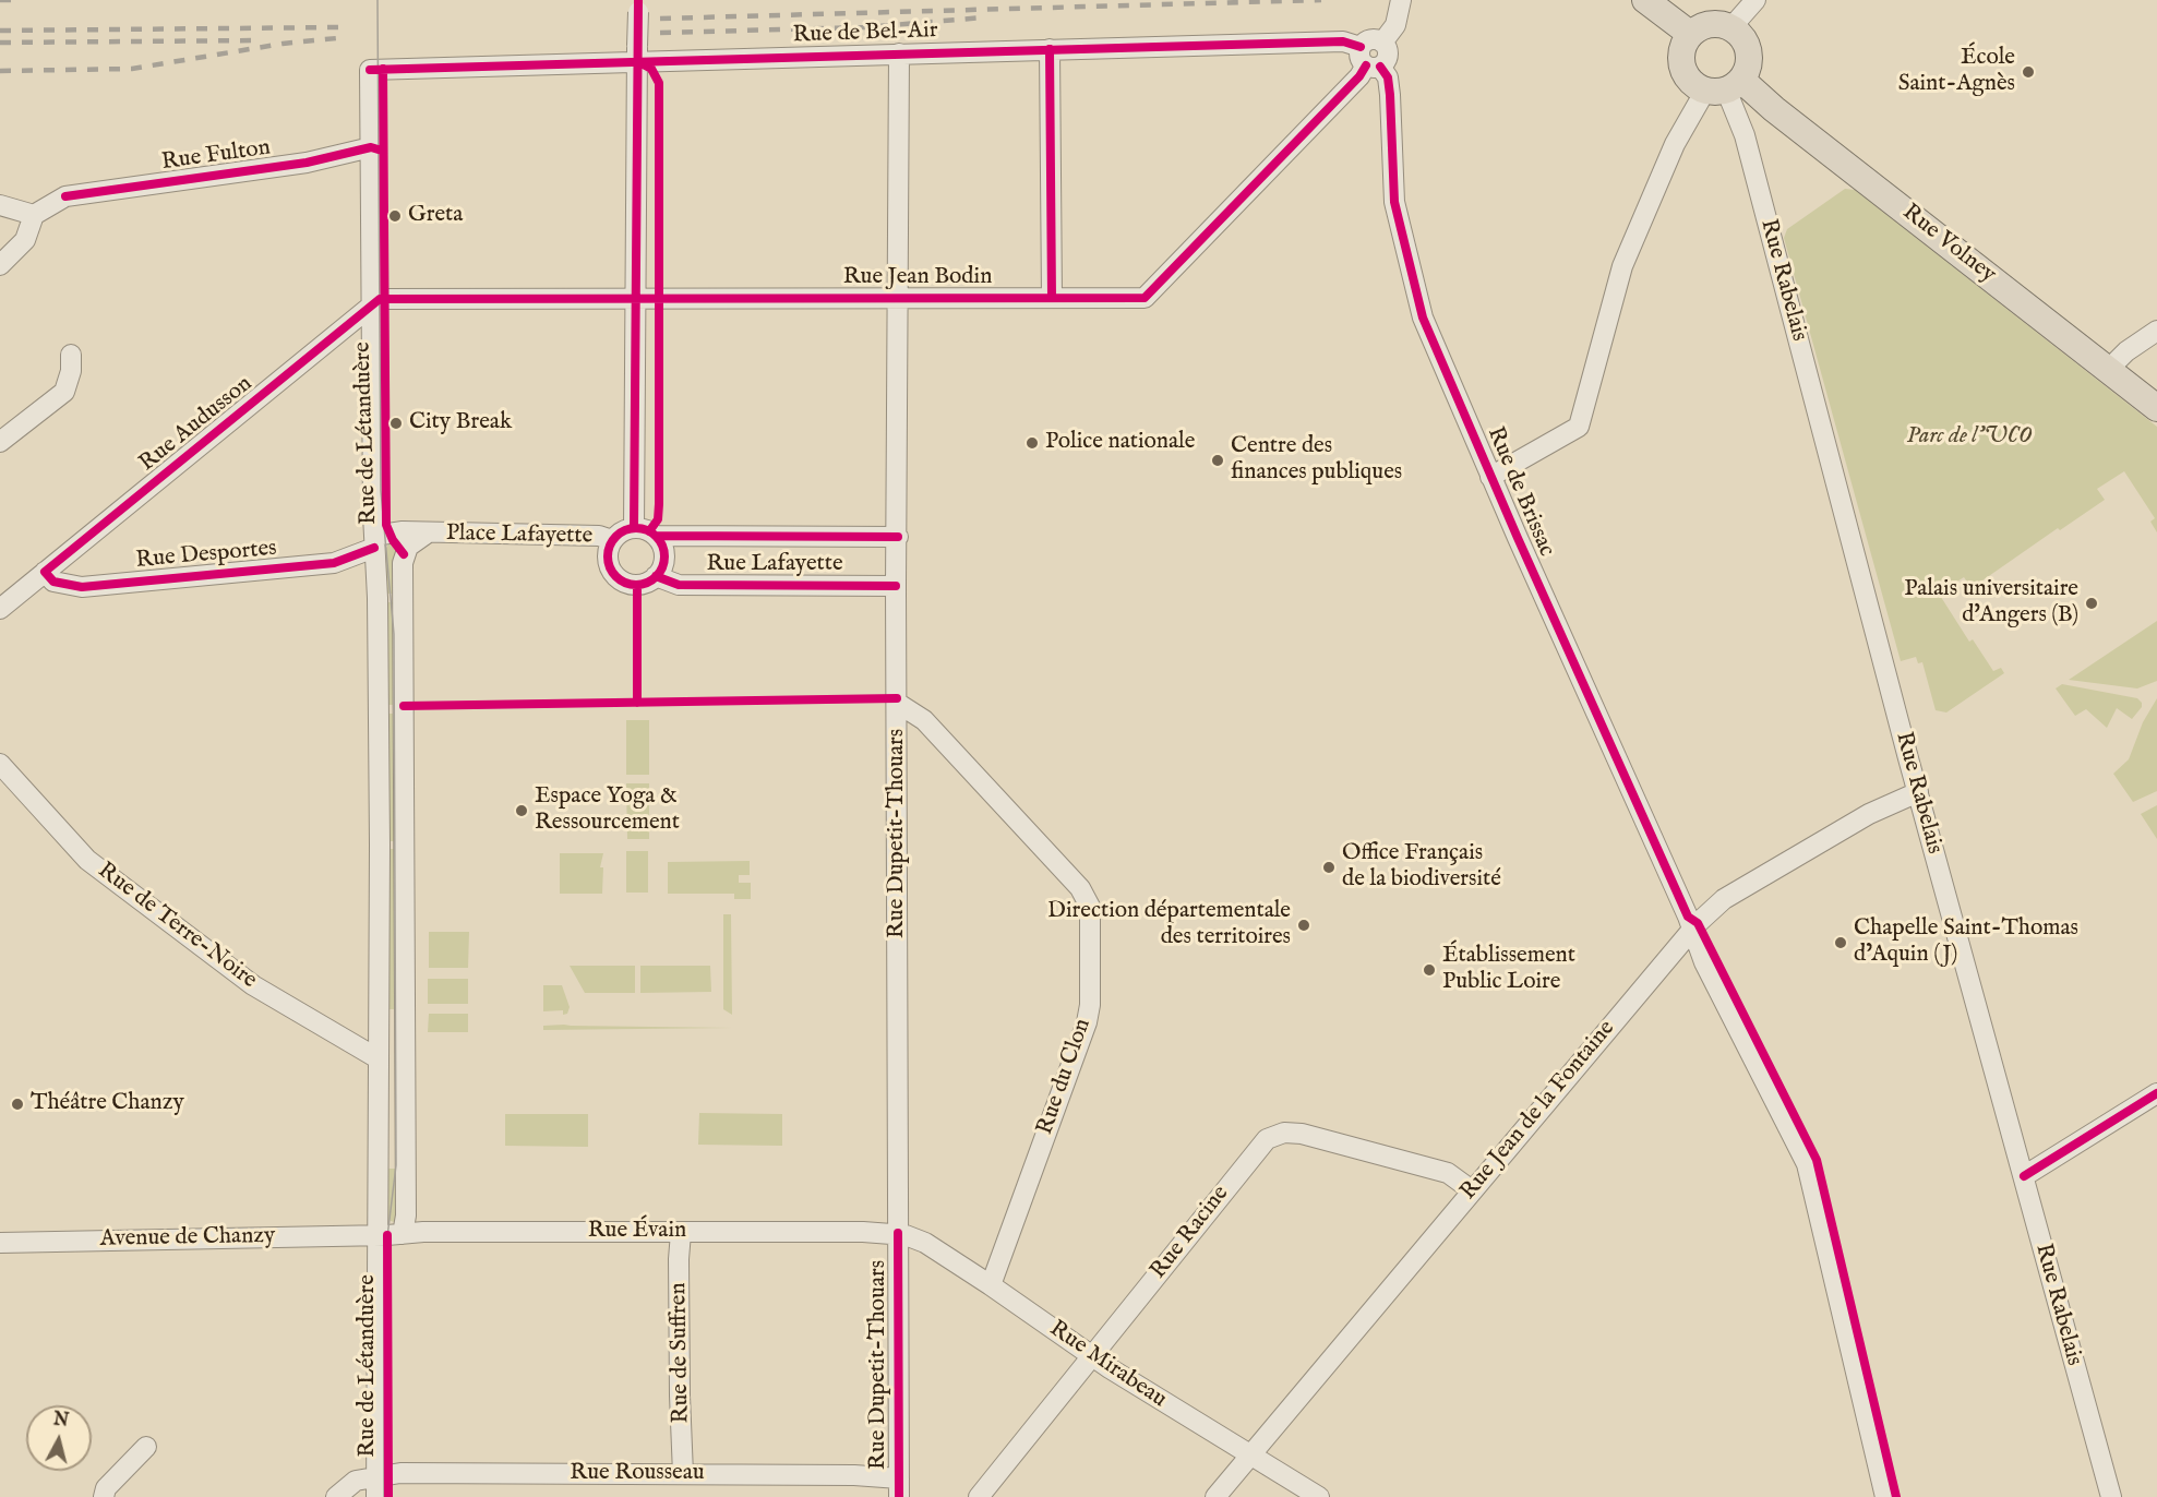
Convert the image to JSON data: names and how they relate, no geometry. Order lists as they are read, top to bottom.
{
  "streets": {
    "main road": ["Rue Volney"],
    "street": [
      "Rue de Bel-Air",
      "Rue Fulton",
      "Rue Jean Bodin",
      "Rue Rabelais",
      "Rue Audusson",
      "Rue de Brissac",
      "Place Lafayette",
      "Rue Desportes",
      "Rue Lafayette",
      "Rue Dupetit-Thouars",
      "Rue de Terre-Noire",
      "Rue du Clon",
      "Rue Jean de la Fontaine",
      "Rue Évain",
      "Rue Racine",
      "Avenue de Chanzy",
      "Rue de Suffren",
      "Rue Mirabeau",
      "Rue Rousseau"
    ],
    "cycle path": ["Rue de Létanduère"]
  },
  "crossings": [
    ["Rue de Bel-Air", "Rue Fulton"],
    ["Rue de Bel-Air", "Rue de Brissac"],
    ["Rue de Bel-Air", "Rue Dupetit-Thouars"],
    ["Rue Volney", "Rue Rabelais"],
    ["Rue Jean Bodin", "Rue Audusson"],
    ["Rue Jean Bodin", "Rue de Brissac"],
    ["Rue Jean Bodin", "Rue Dupetit-Thouars"],
    ["Rue Rabelais", "Rue Jean de la Fontaine"],
    ["Rue Audusson", "Rue Desportes"],
    ["Rue de Brissac", "Rue Jean de la Fontaine"],
    ["Place Lafayette", "Rue Desportes"],
    ["Place Lafayette", "Rue Lafayette"],
    ["Place Lafayette", "Rue Évain"],
    ["Rue Lafayette", "Rue Dupetit-Thouars"],
    ["Rue Dupetit-Thouars", "Rue du Clon"],
    ["Rue Dupetit-Thouars", "Rue Évain"],
    ["Rue Dupetit-Thouars", "Rue Mirabeau"],
    ["Rue Dupetit-Thouars", "Rue Rousseau"],
    ["Rue du Clon", "Rue Mirabeau"],
    ["Rue Jean de la Fontaine", "Rue Racine"],
    ["Rue Jean de la Fontaine", "Rue Mirabeau"],
    ["Rue Évain", "Avenue de Chanzy"],
    ["Rue Évain", "Rue de Suffren"],
    ["Rue Évain", "Rue Mirabeau"],
    ["Rue Racine", "Rue Mirabeau"],
    ["Rue de Suffren", "Rue Rousseau"]
  ],
  "parks": ["Parc de l’UCO"],
  "places": [
    "École Saint-Agnès",
    "Greta",
    "City Break",
    "Police nationale",
    "Centre des finances publiques",
    "Palais universitaire d'Angers (B)",
    "Espace Yoga & Ressourcement",
    "Office Français de la biodiversité",
    "Direction départementale des territoires",
    "Chapelle Saint-Thomas d’Aquin (J)",
    "Établissement Public Loire",
    "Théâtre Chanzy"
  ],
  "north": "top"
}
